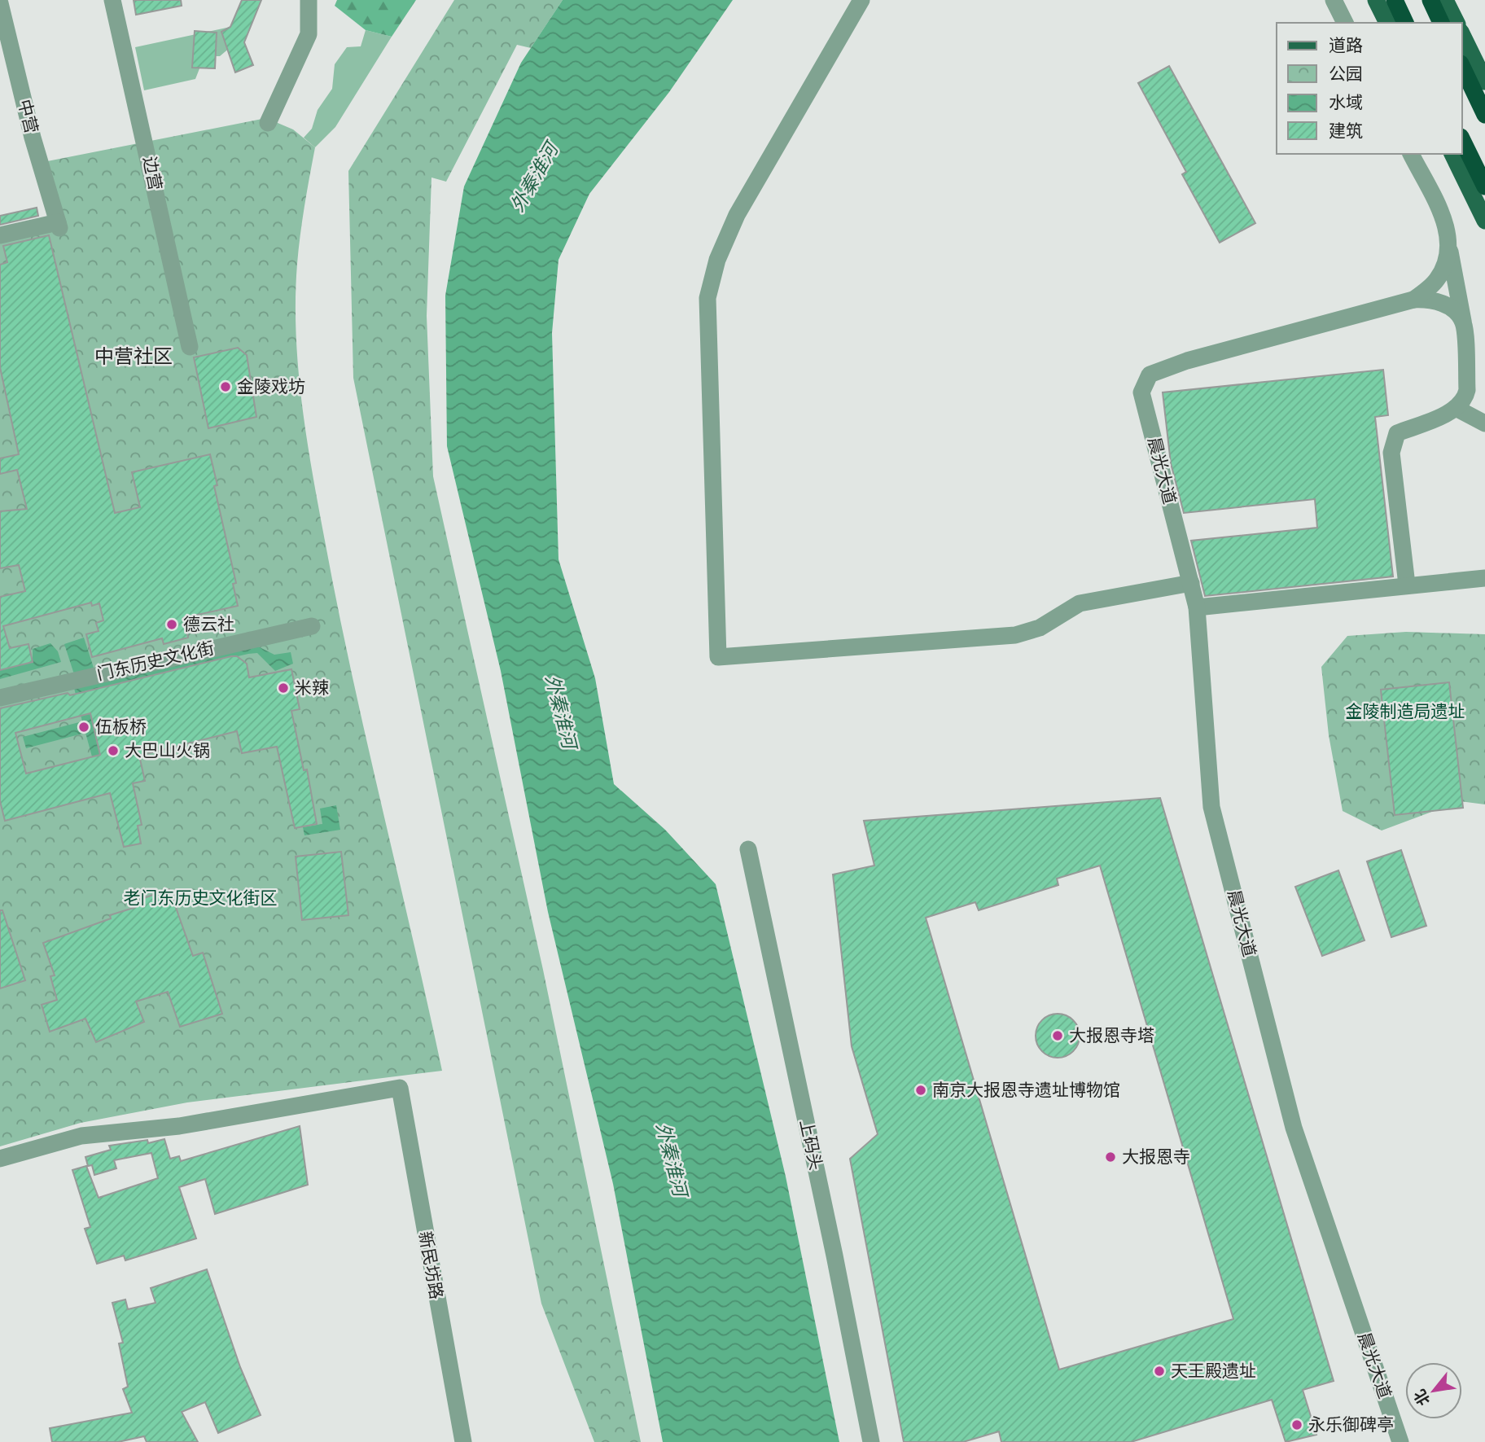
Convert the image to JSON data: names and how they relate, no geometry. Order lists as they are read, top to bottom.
{
  "streets": {
    "street": [
      "中营",
      "边营",
      "晨光大道",
      "门东历史文化街",
      "上码头",
      "新民坊路"
    ]
  },
  "districts": ["中营社区"],
  "water": ["外秦淮河"],
  "parks": ["金陵制造局遗址", "老门东历史文化街区"],
  "places": [
    "金陵戏坊",
    "德云社",
    "米辣",
    "伍板桥",
    "大巴山火锅",
    "大报恩寺塔",
    "南京大报恩寺遗址博物馆",
    "大报恩寺",
    "天王殿遗址",
    "永乐御碑亭"
  ],
  "legend": [
    "道路",
    "公园",
    "水域",
    "建筑"
  ],
  "north": "bottom left"
}
